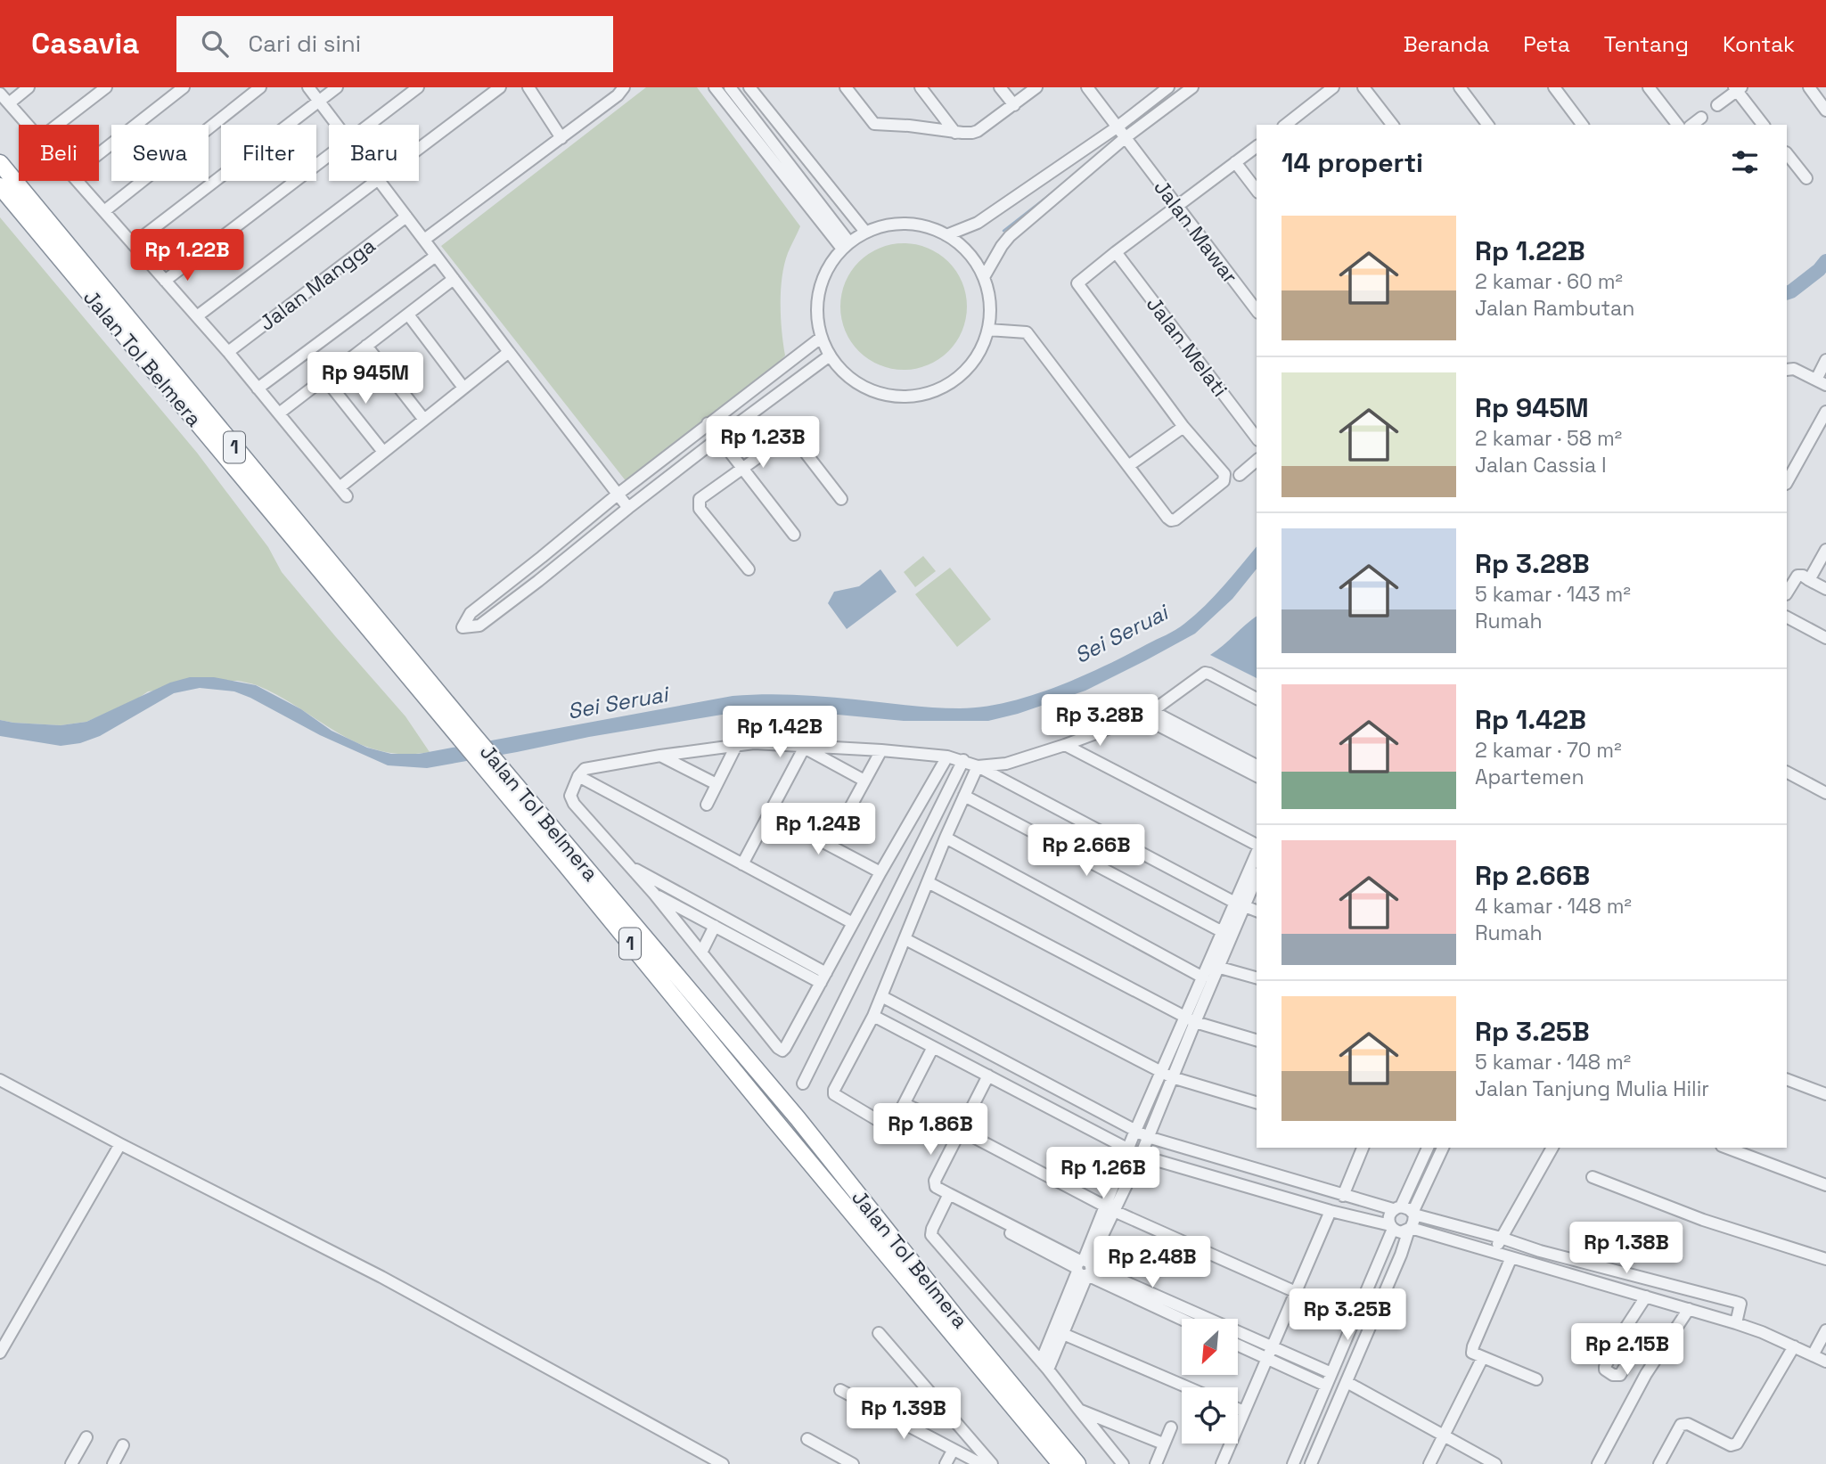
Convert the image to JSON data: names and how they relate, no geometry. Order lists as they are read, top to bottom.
{
  "streets": {
    "highway": ["Jalan Tol Belmera", "1"],
    "street": ["Jalan Mawar", "Jalan Mangga", "Jalan Melati"]
  },
  "water": ["Sei Seruai"],
  "north": "bottom left",
  "page": {
    "header": "Casavia",
    "search": "Cari di sini",
    "nav": [
      "Beranda",
      "Peta",
      "Tentang",
      "Kontak"
    ],
    "chip": [
      "Beli",
      "Sewa",
      "Filter",
      "Baru"
    ],
    "heading": "14 properti",
    "list": [
      {
        "name": "Rp 1.22B",
        "note": "2 kamar · 60 m² · Jalan Rambutan"
      },
      {
        "name": "Rp 945M",
        "note": "2 kamar · 58 m² · Jalan Cassia I"
      },
      {
        "name": "Rp 3.28B",
        "note": "5 kamar · 143 m² · Rumah"
      },
      {
        "name": "Rp 1.42B",
        "note": "2 kamar · 70 m² · Apartemen"
      },
      {
        "name": "Rp 2.66B",
        "note": "4 kamar · 148 m² · Rumah"
      },
      {
        "name": "Rp 3.25B",
        "note": "5 kamar · 148 m² · Jalan Tanjung Mulia Hilir"
      }
    ],
    "price": [
      "Rp 1.22B",
      "Rp 945M",
      "Rp 1.23B",
      "Rp 3.28B",
      "Rp 1.42B",
      "Rp 1.24B",
      "Rp 2.66B",
      "Rp 1.86B",
      "Rp 1.26B",
      "Rp 1.38B",
      "Rp 2.48B",
      "Rp 3.25B",
      "Rp 2.15B",
      "Rp 1.39B"
    ]
  }
}
